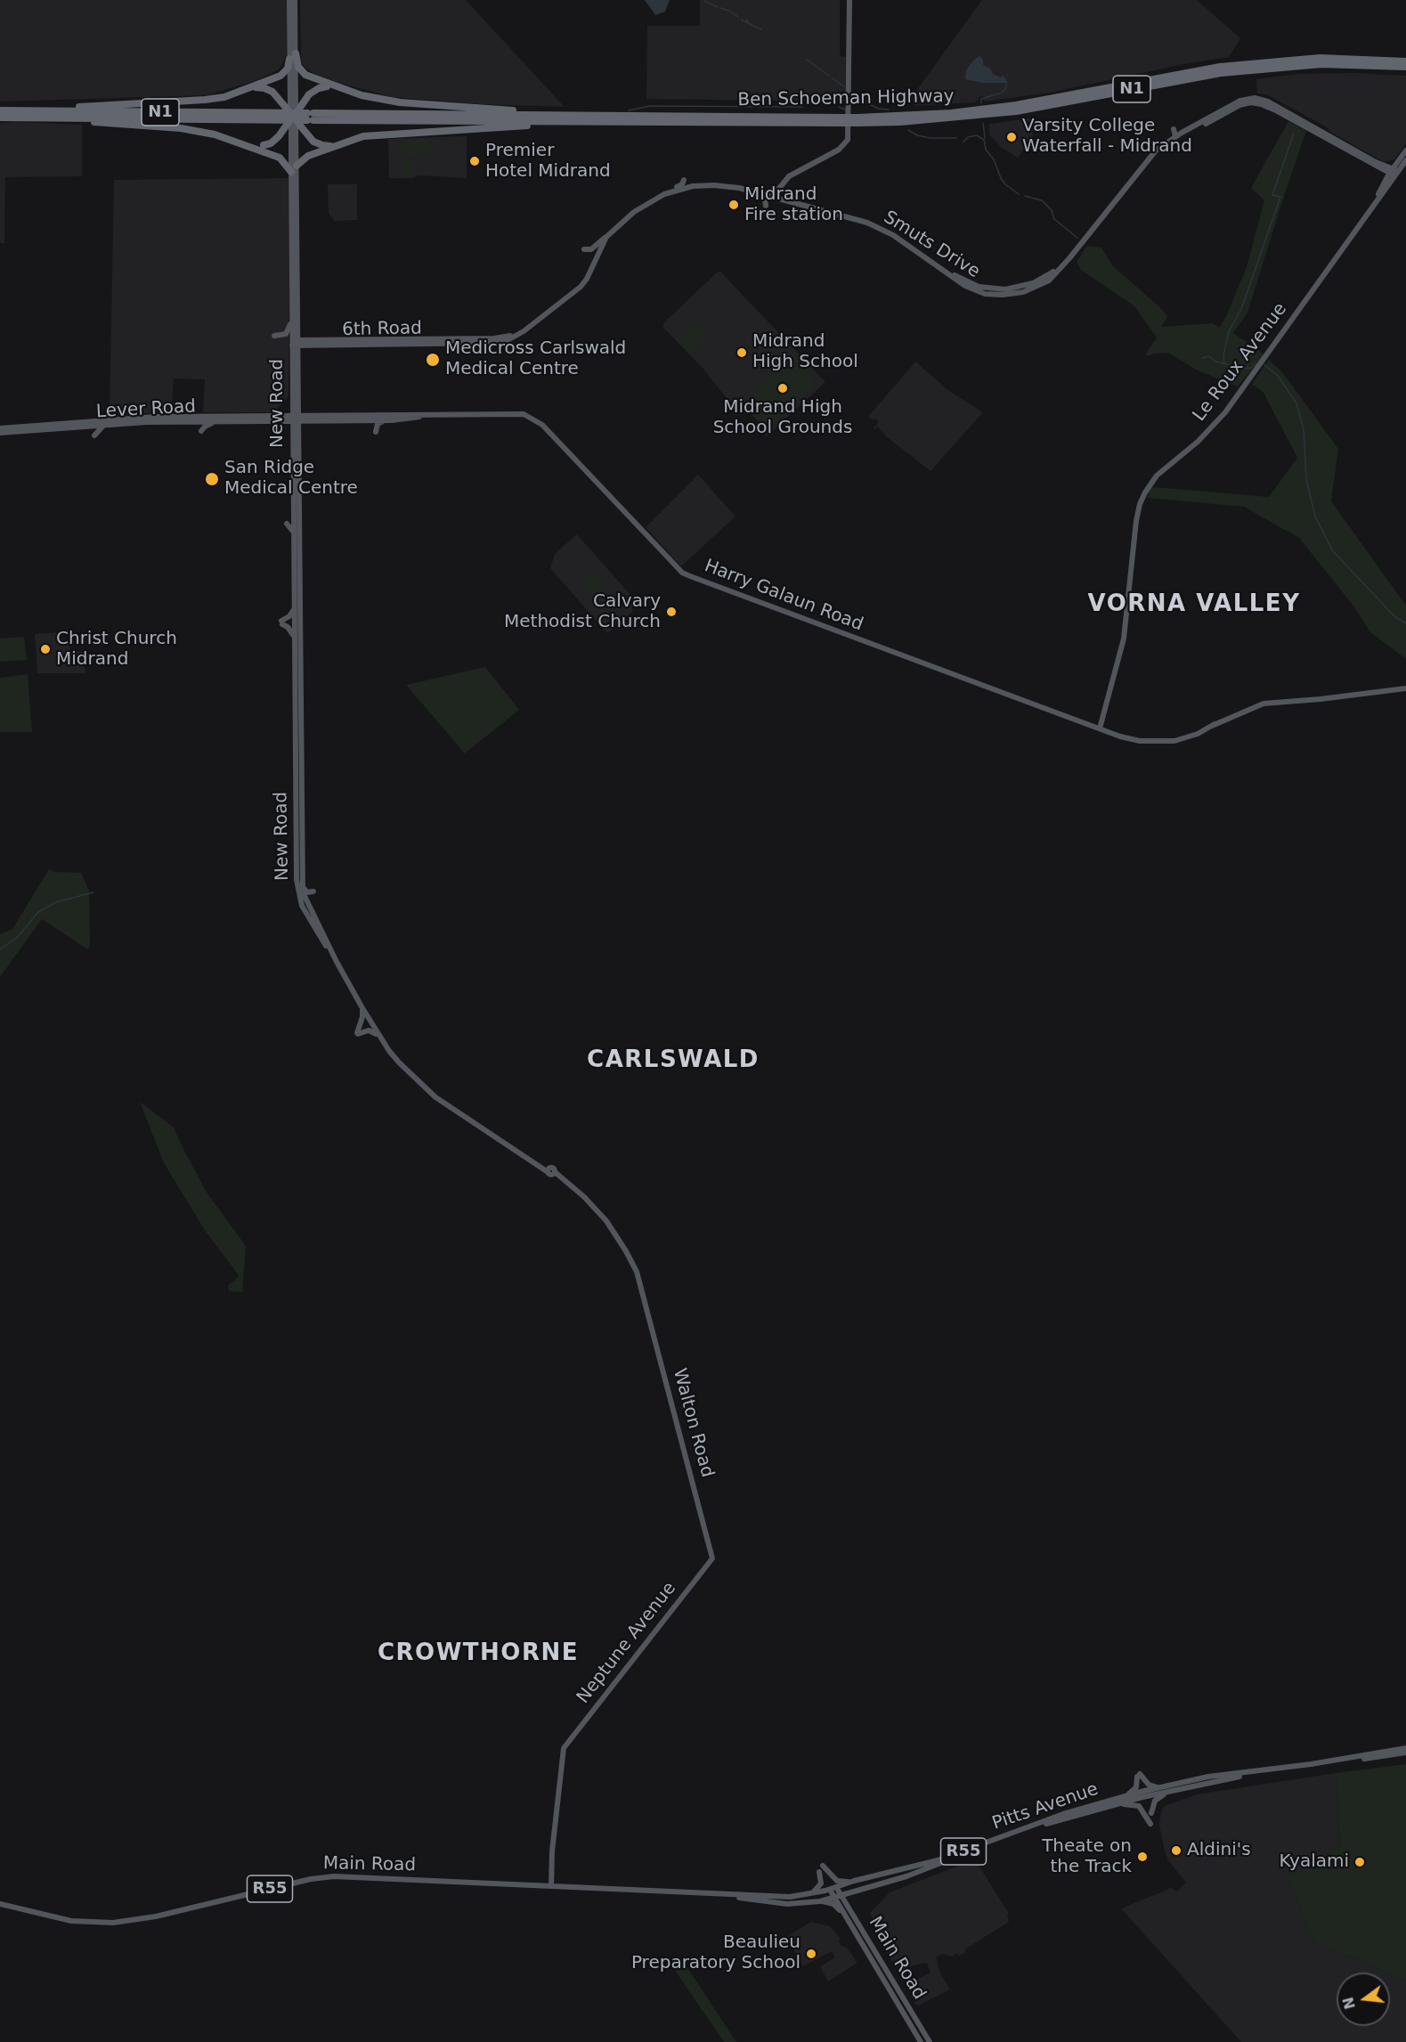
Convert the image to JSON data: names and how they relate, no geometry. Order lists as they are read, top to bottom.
{
  "streets": {
    "highway": ["N1", "Ben Schoeman Highway"],
    "main road": [
      "Smuts Drive",
      "6th Road",
      "Le Roux Avenue",
      "New Road",
      "Lever Road",
      "Harry Galaun Road",
      "Walton Road",
      "Neptune Avenue",
      "Pitts Avenue",
      "R55",
      "Main Road"
    ]
  },
  "crossings": [
    ["Smuts Drive", "6th Road"],
    ["6th Road", "New Road"],
    ["Le Roux Avenue", "Harry Galaun Road"],
    ["New Road", "Lever Road"],
    ["New Road", "Harry Galaun Road"],
    ["New Road", "Walton Road"],
    ["Lever Road", "Harry Galaun Road"],
    ["Walton Road", "Neptune Avenue"],
    ["Pitts Avenue", "R55"],
    ["Pitts Avenue", "Main Road"]
  ],
  "districts": ["VORNA VALLEY", "CARLSWALD", "CROWTHORNE"],
  "places": [
    "Varsity College Waterfall - Midrand",
    "Premier Hotel Midrand",
    "Midrand Fire station",
    "Midrand High School",
    "Medicross Carlswald Medical Centre",
    "Midrand High School Grounds",
    "San Ridge Medical Centre",
    "Calvary Methodist Church",
    "Christ Church Midrand",
    "Aldini's",
    "Theate on the Track",
    "Kyalami",
    "Beaulieu Preparatory School"
  ],
  "north": "left"
}
